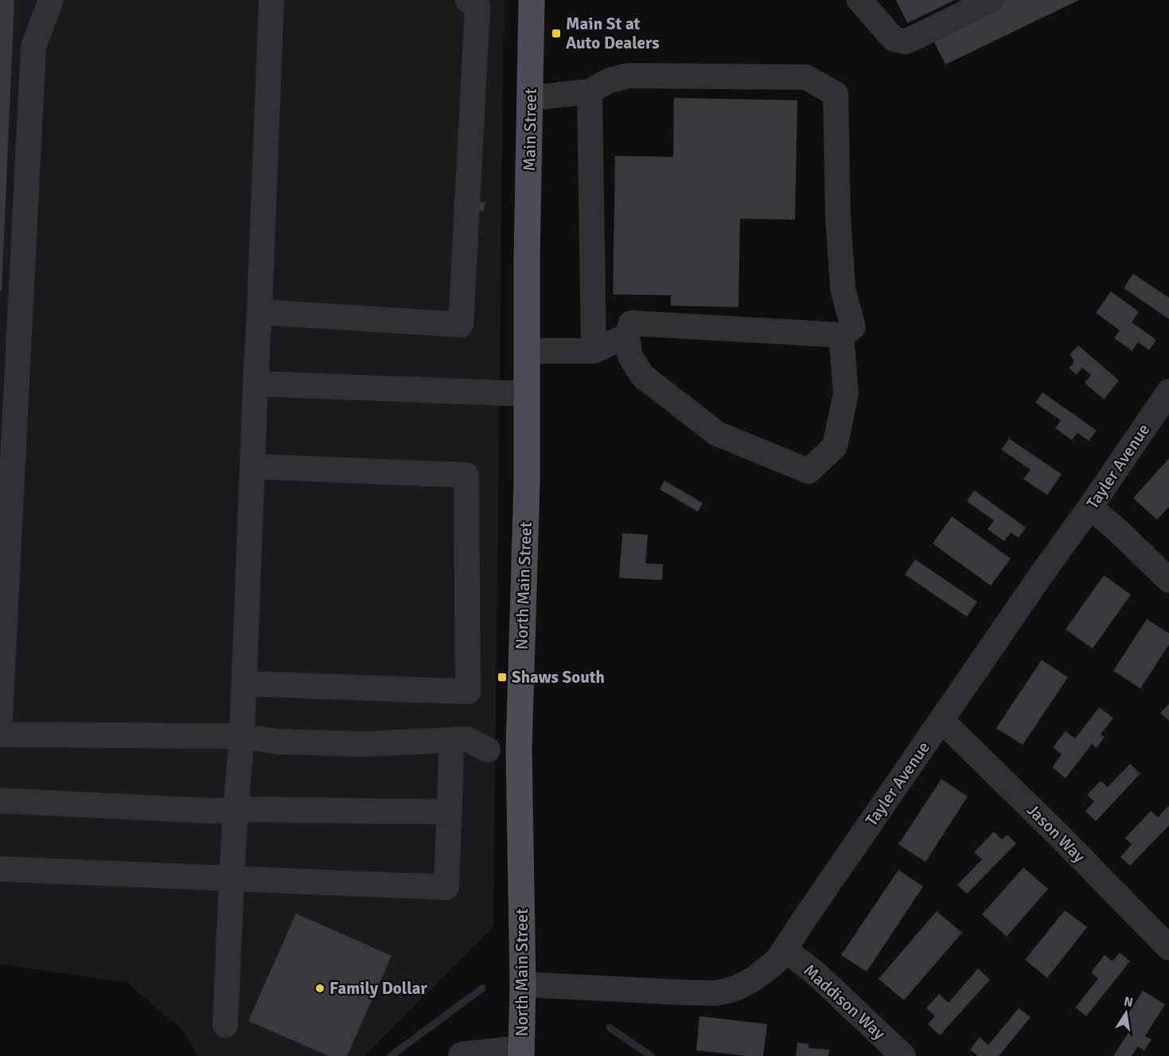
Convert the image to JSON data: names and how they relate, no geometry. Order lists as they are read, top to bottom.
{
  "streets": {
    "main road": ["Main Street", "North Main Street"],
    "street": ["Tayler Avenue", "Jason Way", "Maddison Way"]
  },
  "crossings": [
    ["Main Street", "North Main Street"],
    ["Tayler Avenue", "North Main Street"],
    ["Tayler Avenue", "Jason Way"],
    ["Tayler Avenue", "Maddison Way"]
  ],
  "places": {
    "transit": ["Main St at Auto Dealers", "Shaws South"],
    "other": ["Family Dollar"]
  },
  "north": "top"
}
